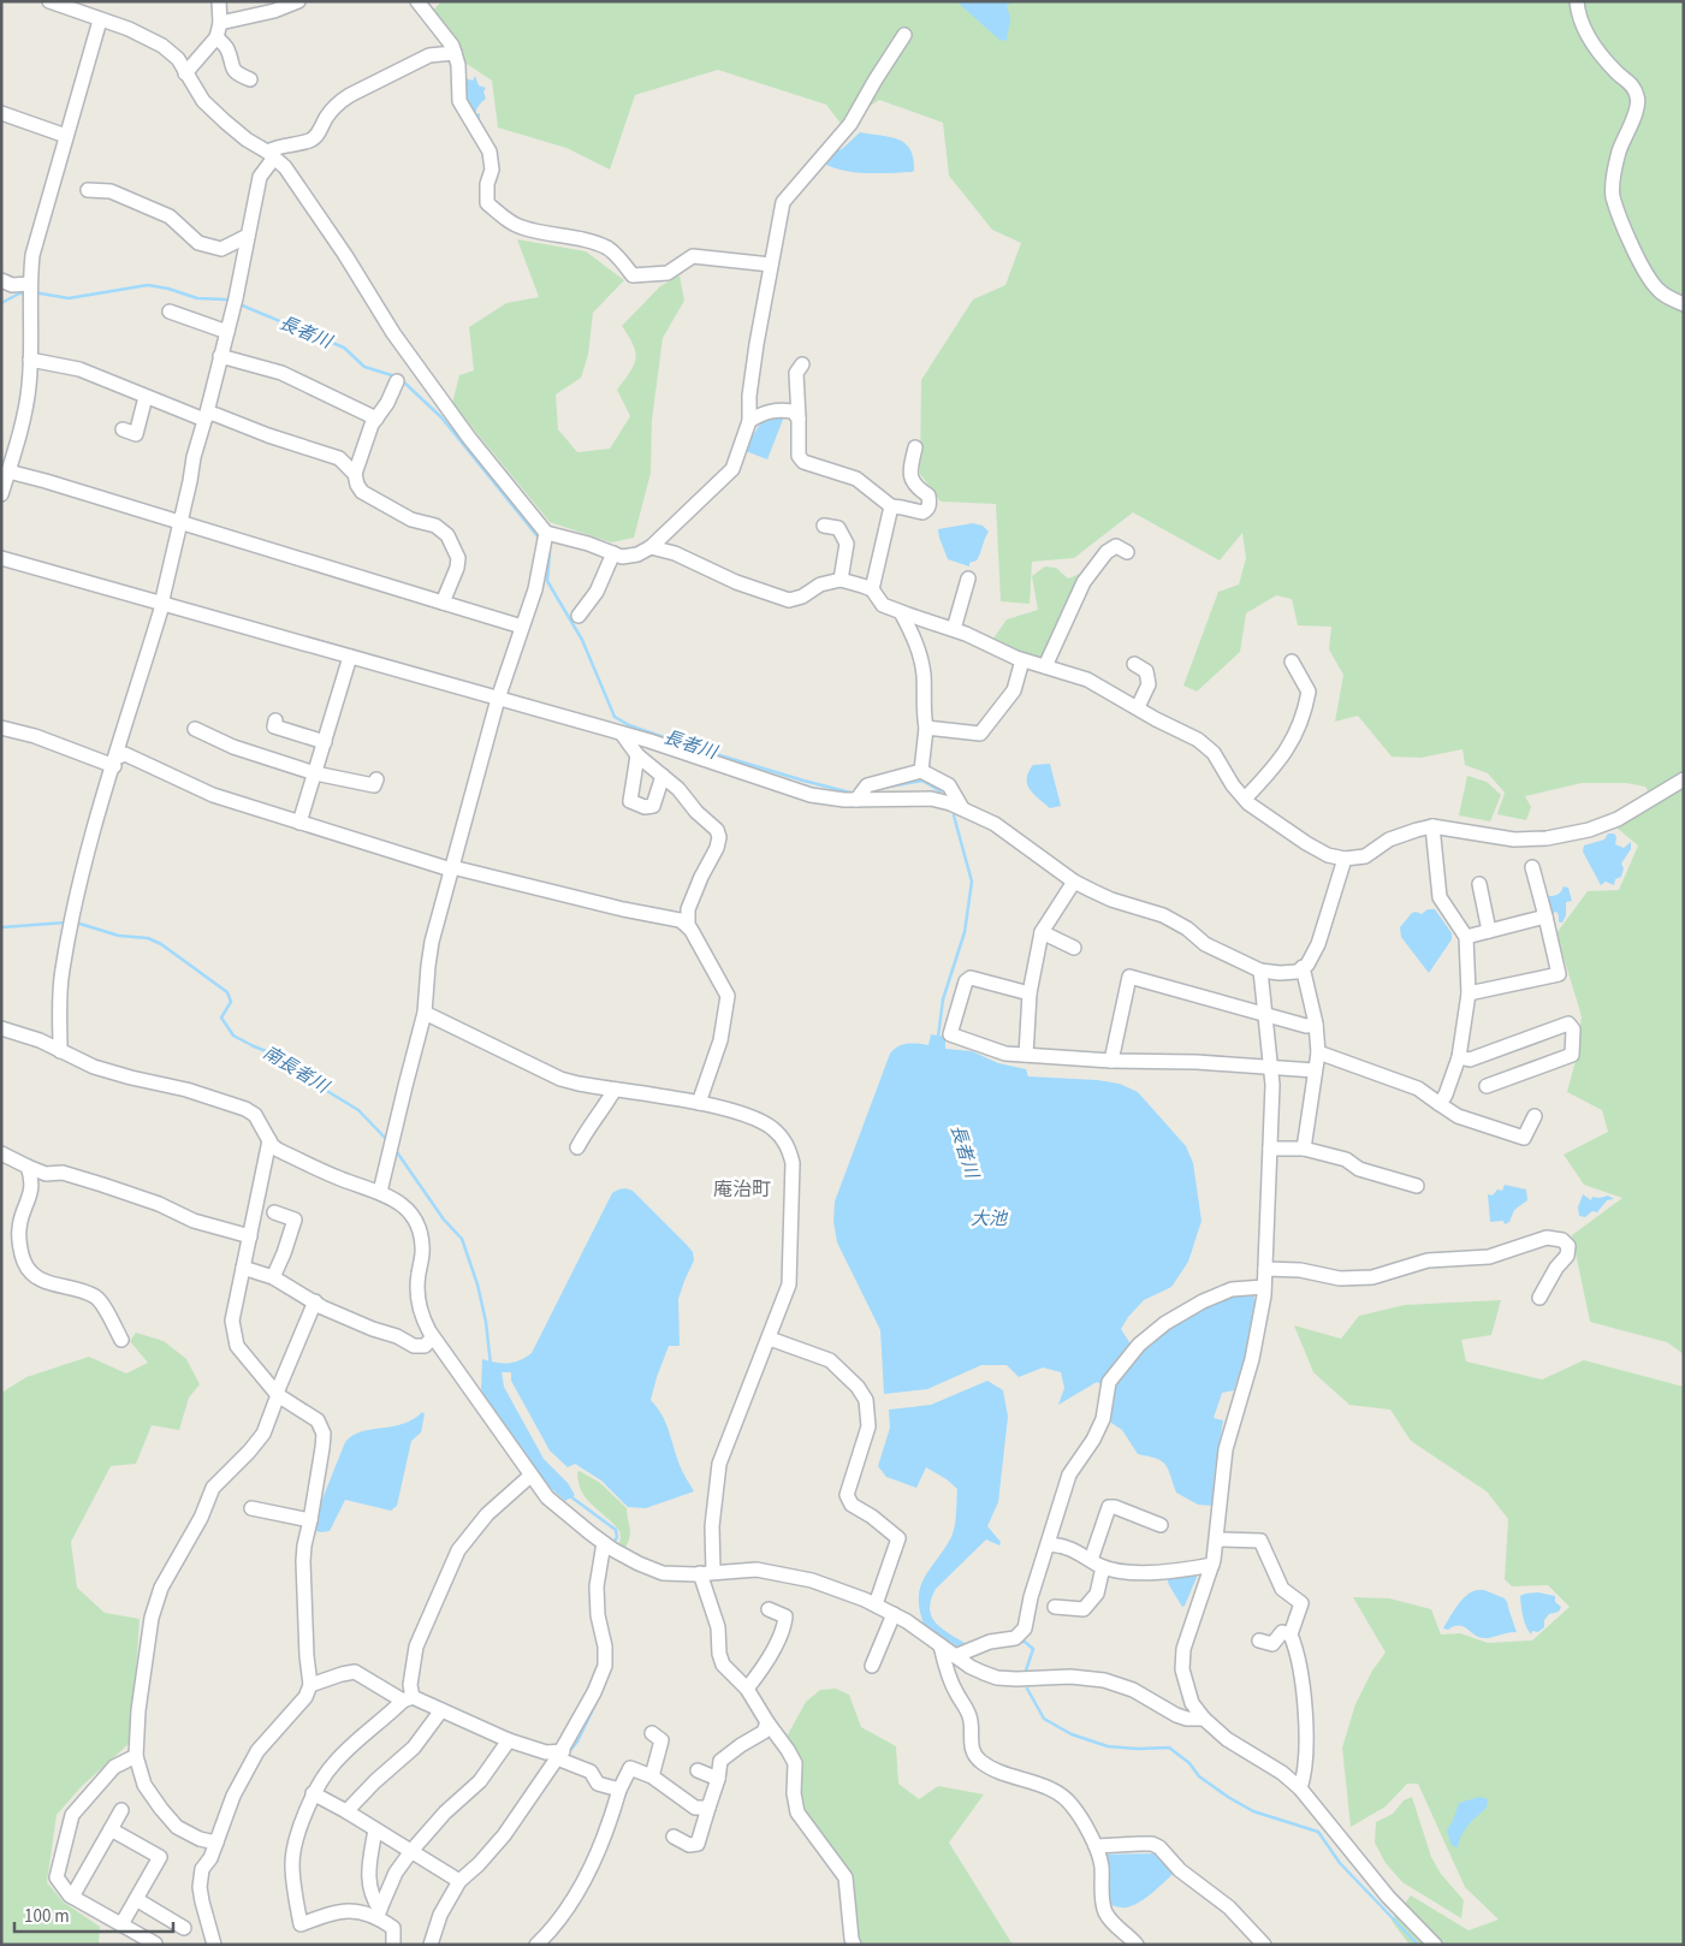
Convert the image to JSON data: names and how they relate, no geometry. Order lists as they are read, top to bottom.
{
  "districts": ["庵治町"],
  "water": ["長者川", "南長者川", "大池"],
  "scale_bar": "100 m"
}
